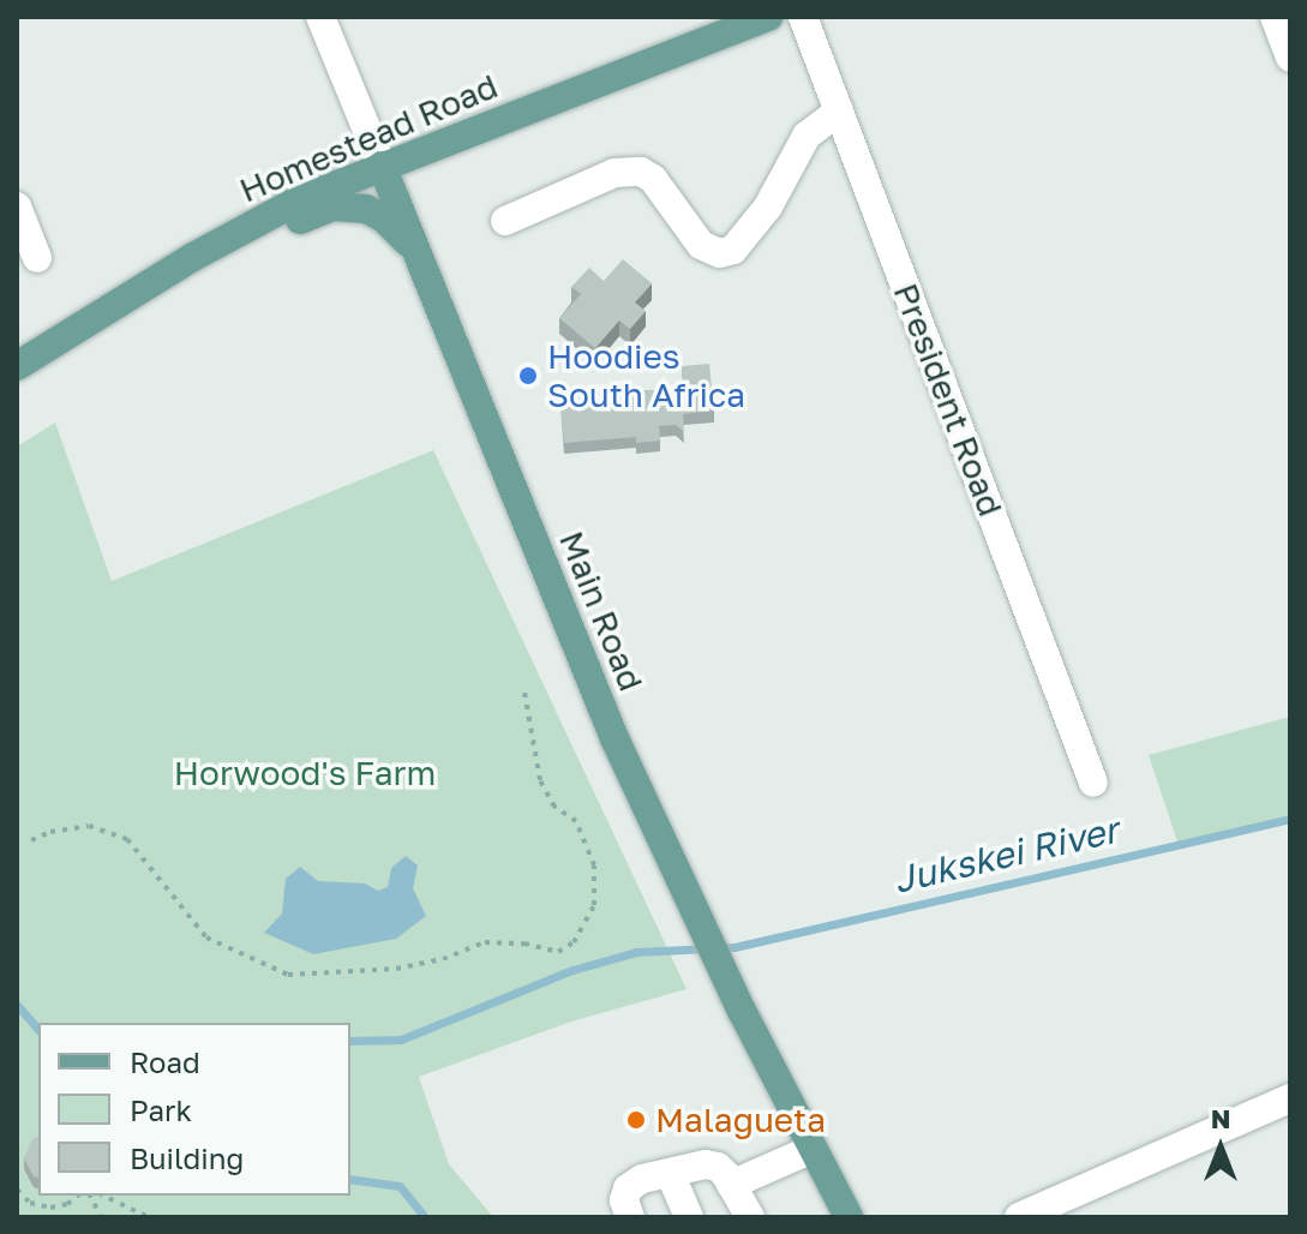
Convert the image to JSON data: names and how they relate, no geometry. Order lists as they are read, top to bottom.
{
  "streets": {
    "main road": ["Homestead Road", "Main Road"],
    "street": ["President Road"]
  },
  "crossings": [
    ["Homestead Road", "Main Road"]
  ],
  "water": ["Jukskei River"],
  "parks": ["Horwood's Farm"],
  "places": ["Hoodies South Africa", "Malagueta"],
  "legend": ["Road", "Park", "Building"],
  "north": "top"
}
